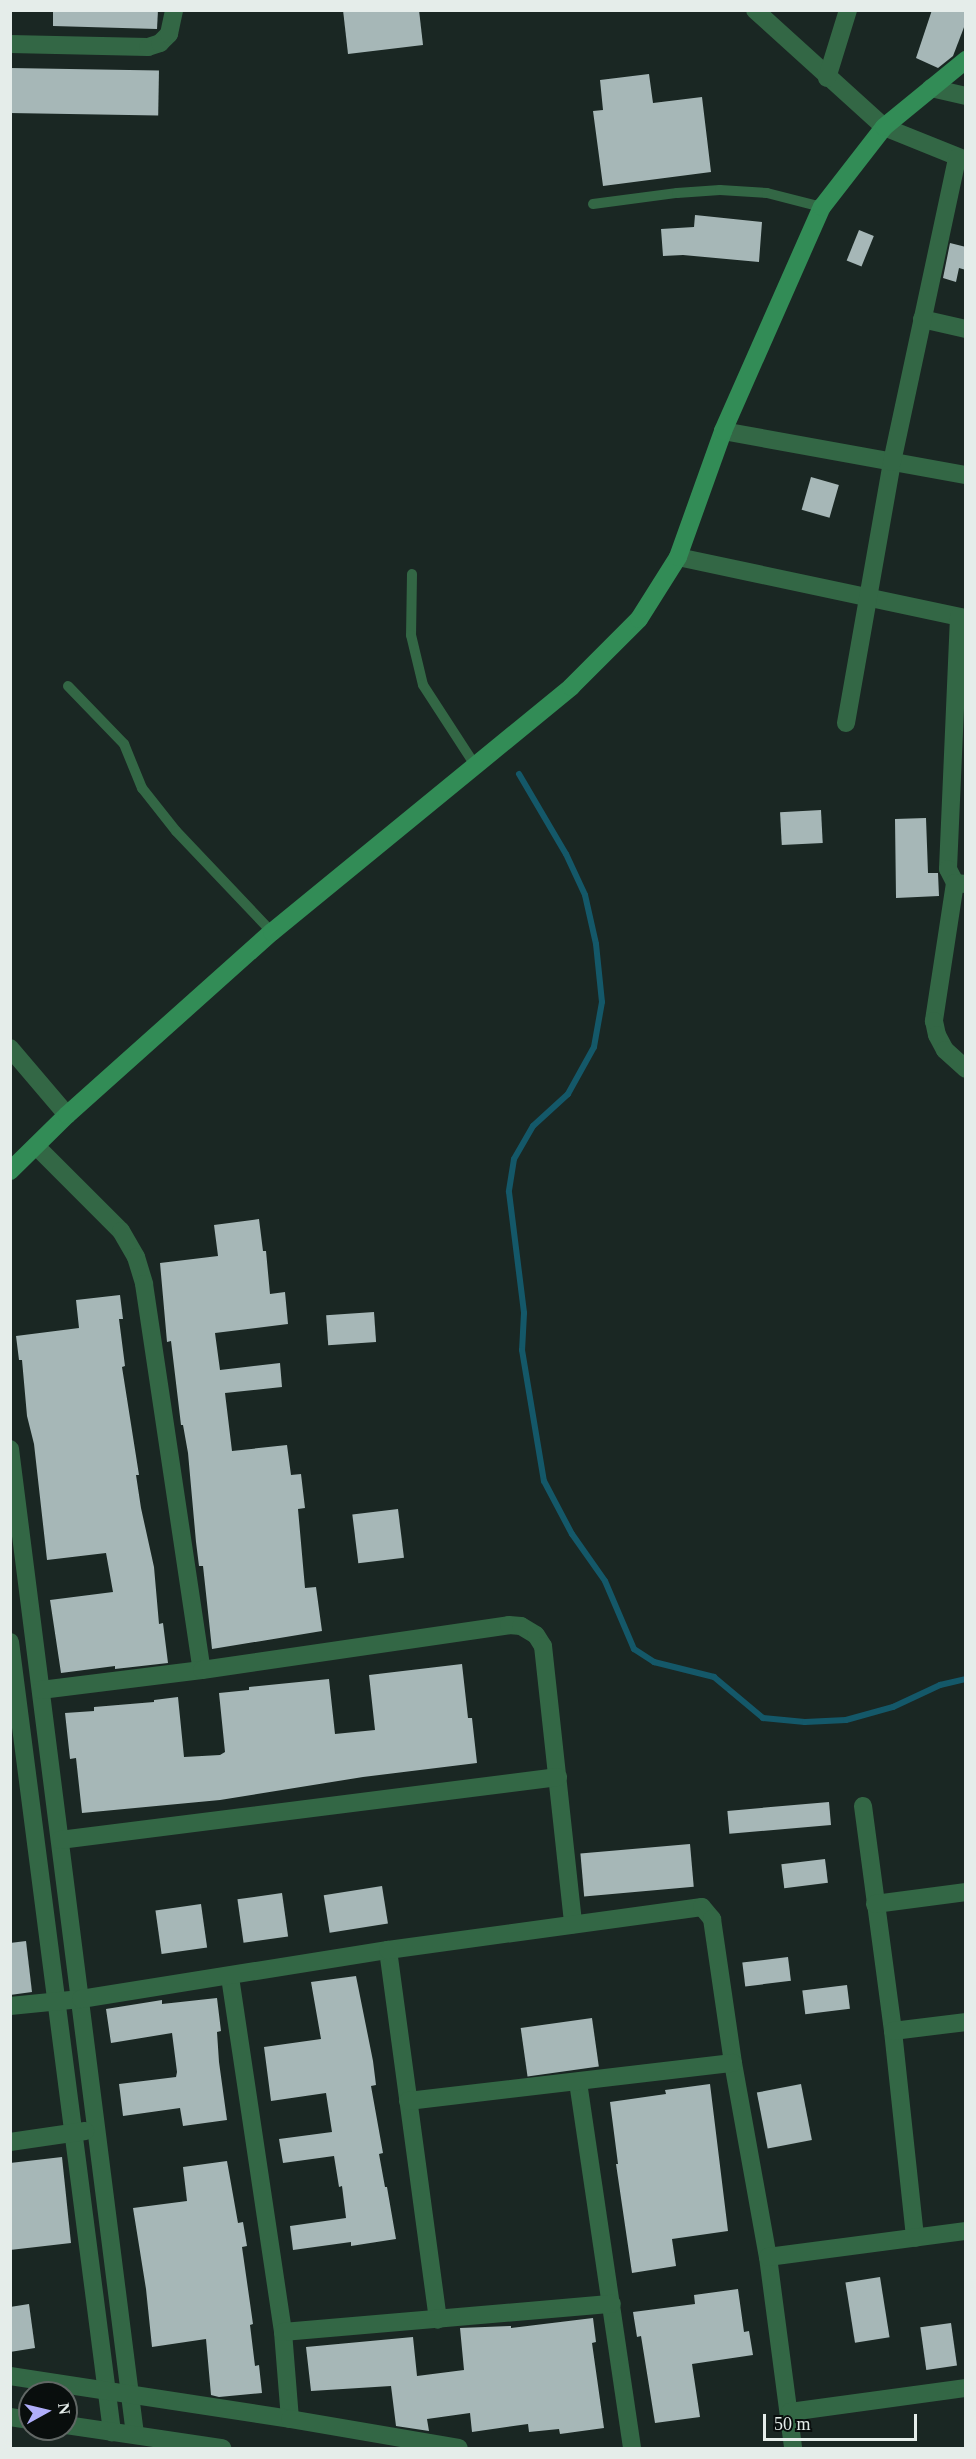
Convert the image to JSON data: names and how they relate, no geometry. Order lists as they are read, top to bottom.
{
  "scale_bar": "50 m",
  "north": "right"
}
